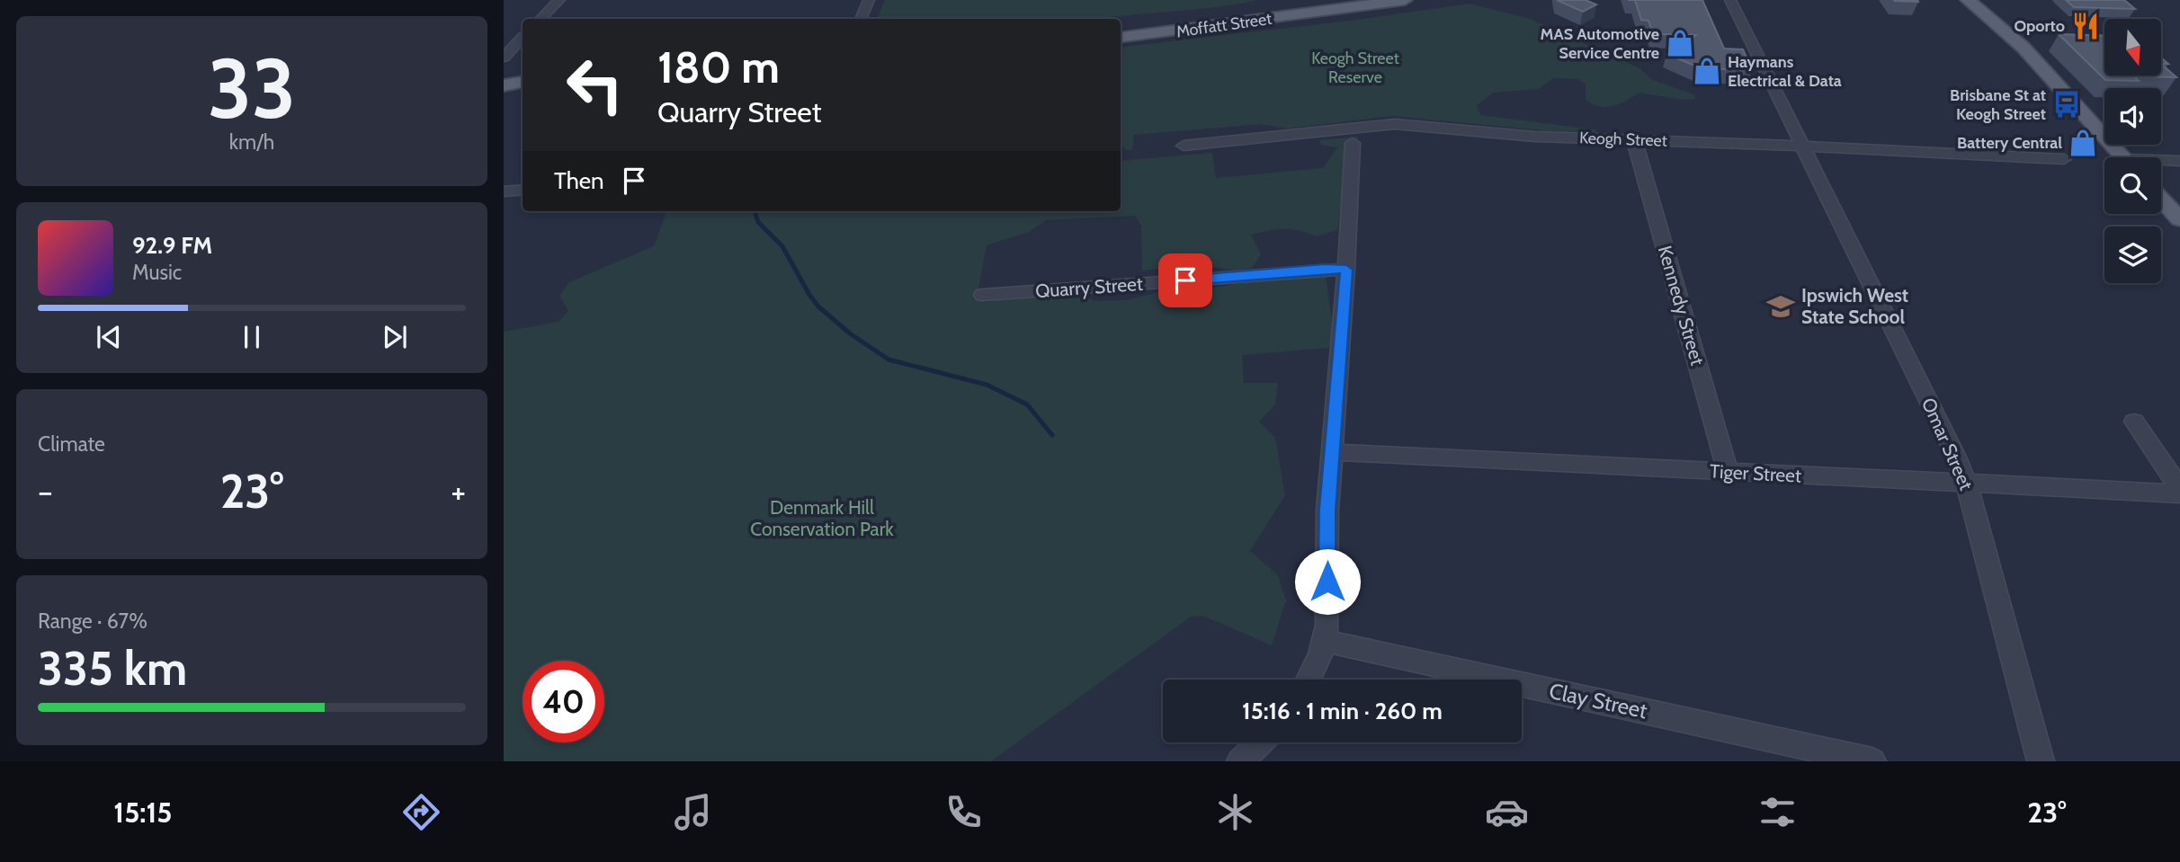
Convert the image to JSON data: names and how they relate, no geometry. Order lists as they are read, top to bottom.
{
  "streets": {
    "main road": ["Moffatt Street"],
    "street": [
      "Keogh Street",
      "Quarry Street",
      "Kennedy Street",
      "Omar Street",
      "Tiger Street",
      "Clay Street"
    ]
  },
  "crossings": [
    ["Keogh Street", "Kennedy Street"],
    ["Keogh Street", "Omar Street"],
    ["Kennedy Street", "Tiger Street"],
    ["Omar Street", "Tiger Street"]
  ],
  "parks": ["Keogh Street Reserve", "Denmark Hill Conservation Park"],
  "places": {
    "restaurant": ["Oporto"],
    "shop": ["MAS Automotive Service Centre", "Haymans Electrical & Data", "Battery Central"],
    "bus stop": ["Brisbane St at Keogh Street"],
    "school or university": ["Ipswich West State School"]
  },
  "north": "bottom",
  "page": {
    "tile": [
      ["33", "km/h"],
      "Climate",
      ["Range · 67%", "335 km"]
    ],
    "turn": ["180 m", "Quarry Street"],
    "then": "Then",
    "song": ["92.9 FM", "Music"],
    "heat": ["−", "23°", "+"],
    "limit": "40",
    "trip": "15:16 · 1 min · 260 m",
    "tabs": ["15:15", "23°"]
  }
}
